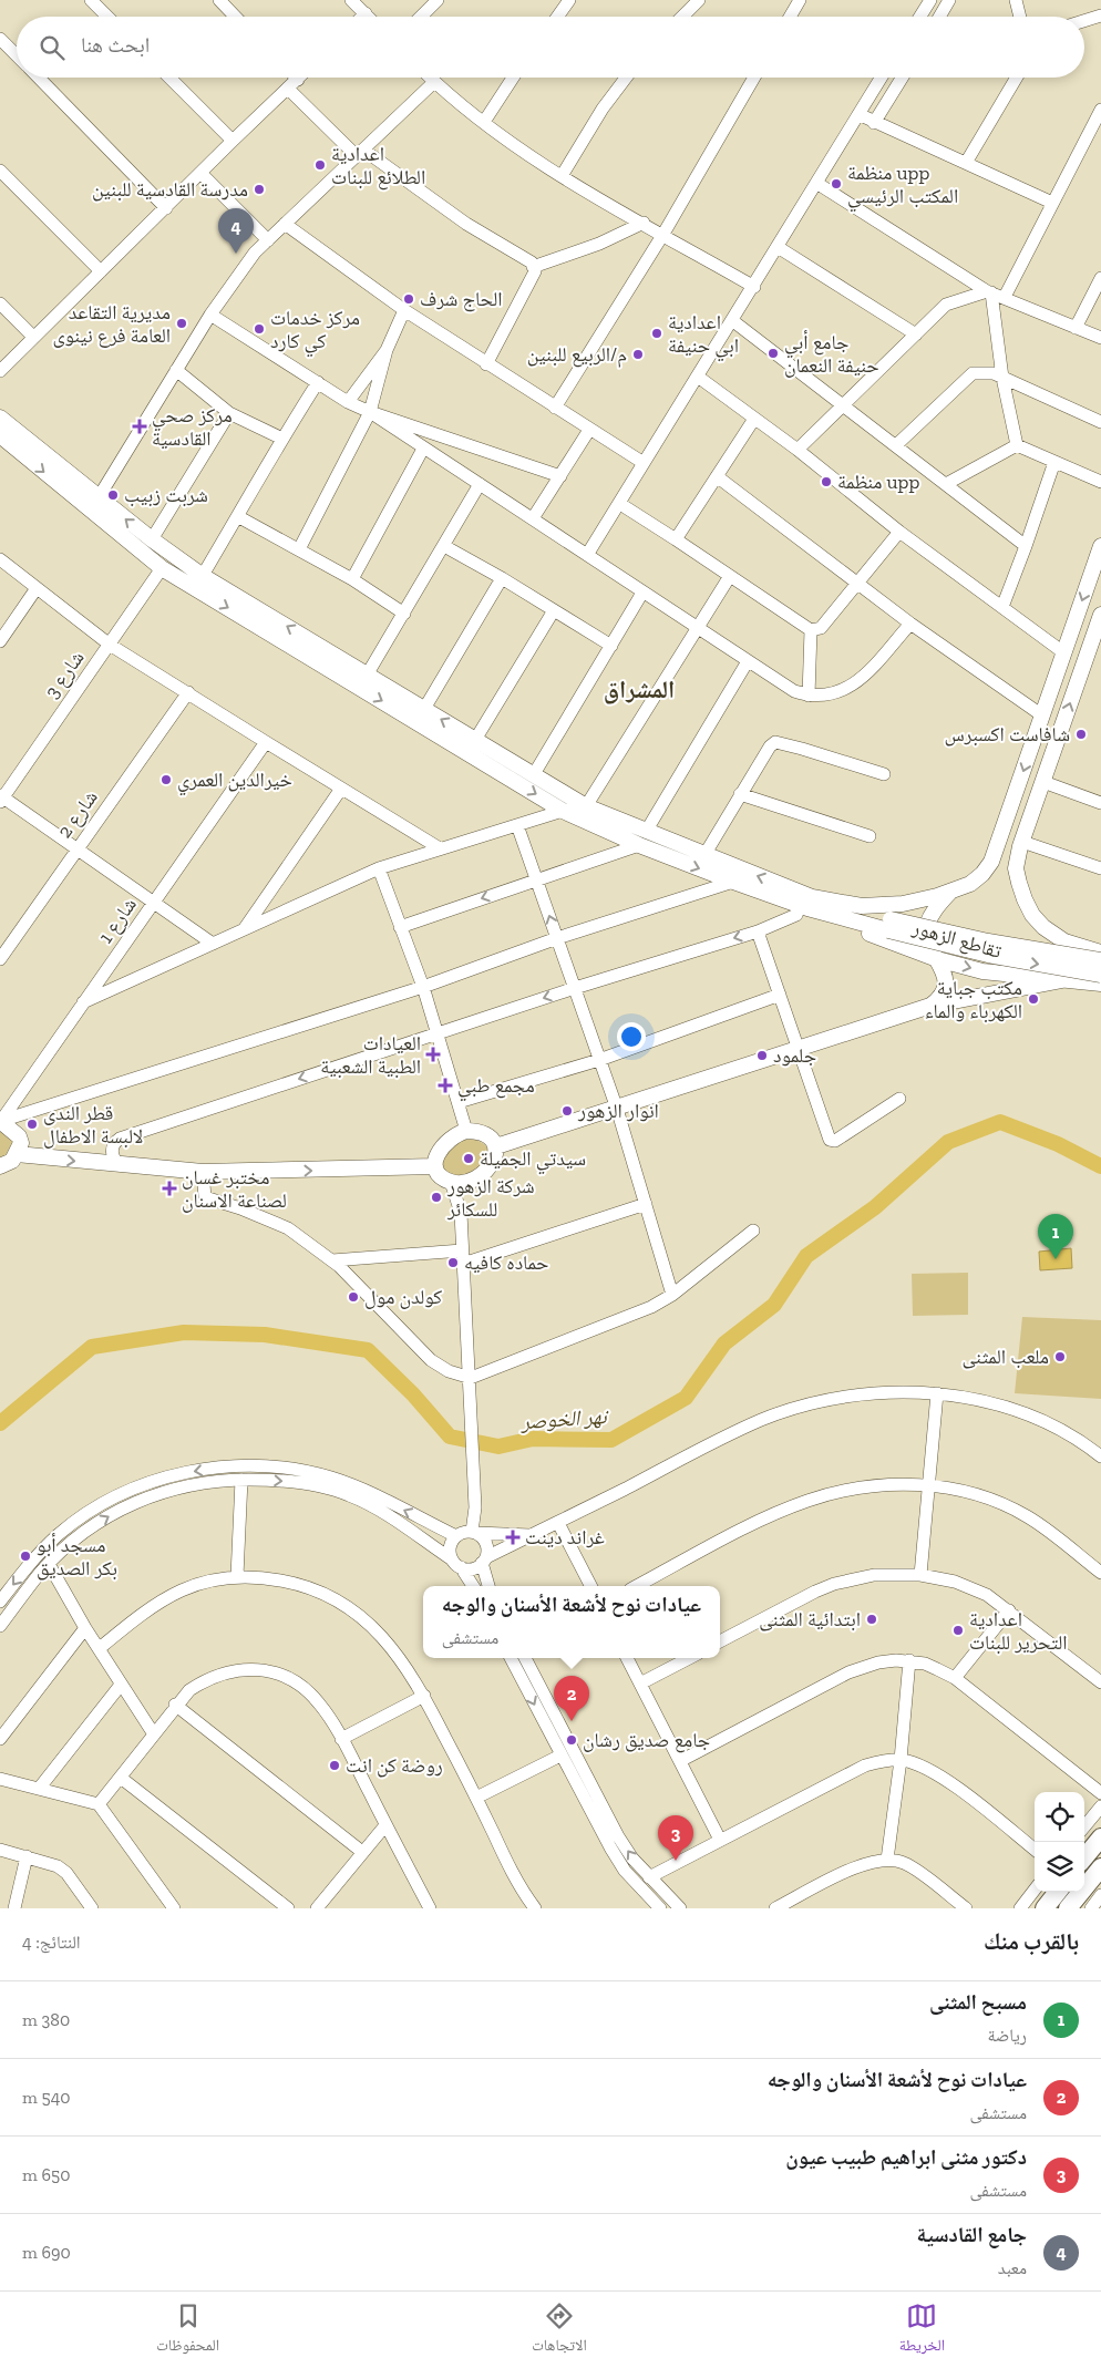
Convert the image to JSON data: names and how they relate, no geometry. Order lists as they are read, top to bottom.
{
  "streets": {
    "main road": ["تقاطع الزهور"],
    "street": ["شارع 3", "شارع 2", "شارع 1"]
  },
  "districts": ["المشراق"],
  "water": ["نهر الخوصر"],
  "places": {
    "other": [
      "اعدادية الطلائع للبنات",
      "منظمة upp المكتب الرئيسي",
      "مدرسة القادسية للبنين",
      "الحاج شرف",
      "مديرية التقاعد العامة فرع نينوى",
      "مركز خدمات كي كارد",
      "اعدادية ابي حنيفة",
      "جامع أبي حنيفة النعمان",
      "م/الربيع للبنين",
      "منظمة upp",
      "شربت زبيب",
      "شافاست اكسبرس",
      "خيرالدين العمري",
      "مكتب جباية الكهرباء والماء",
      "جلمود",
      "انوار الزهور",
      "قطر الندى لالبسة الاطفال",
      "سيدتي الجميلة",
      "شركة الزهور للسكائر",
      "حماده كافيه",
      "كولدن مول",
      "ملعب المثنى",
      "مسجد أبو بكر الصديق",
      "ابتدائية المثنى",
      "اعدادية التحرير للبنات",
      "جامع صديق رشان",
      "روضة كن انت"
    ],
    "health": [
      "مركز صحي القادسية",
      "العيادات الطبية الشعبية",
      "مجمع طبي",
      "مختبر غسان لصناعة الاسنان",
      "غراند دينت"
    ]
  },
  "page": {
    "search": "ابحث هنا",
    "pins": [
      "4",
      "1",
      "2",
      "3"
    ],
    "popup": ["عيادات نوح لأشعة الأسنان والوجه", "مستشفى"],
    "heading": ["بالقرب منك", "النتائج: 4"],
    "list": [
      {
        "mark": "1",
        "name": "مسبح المثنى",
        "note": "رياضة",
        "value": "380 m"
      },
      {
        "mark": "2",
        "name": "عيادات نوح لأشعة الأسنان والوجه",
        "note": "مستشفى",
        "value": "540 m"
      },
      {
        "mark": "3",
        "name": "دكتور مثنى ابراهيم طبيب عيون",
        "note": "مستشفى",
        "value": "650 m"
      },
      {
        "mark": "4",
        "name": "جامع القادسية",
        "note": "معبد",
        "value": "690 m"
      }
    ],
    "nav": ["الخريطة", "الاتجاهات", "المحفوظات"]
  }
}
